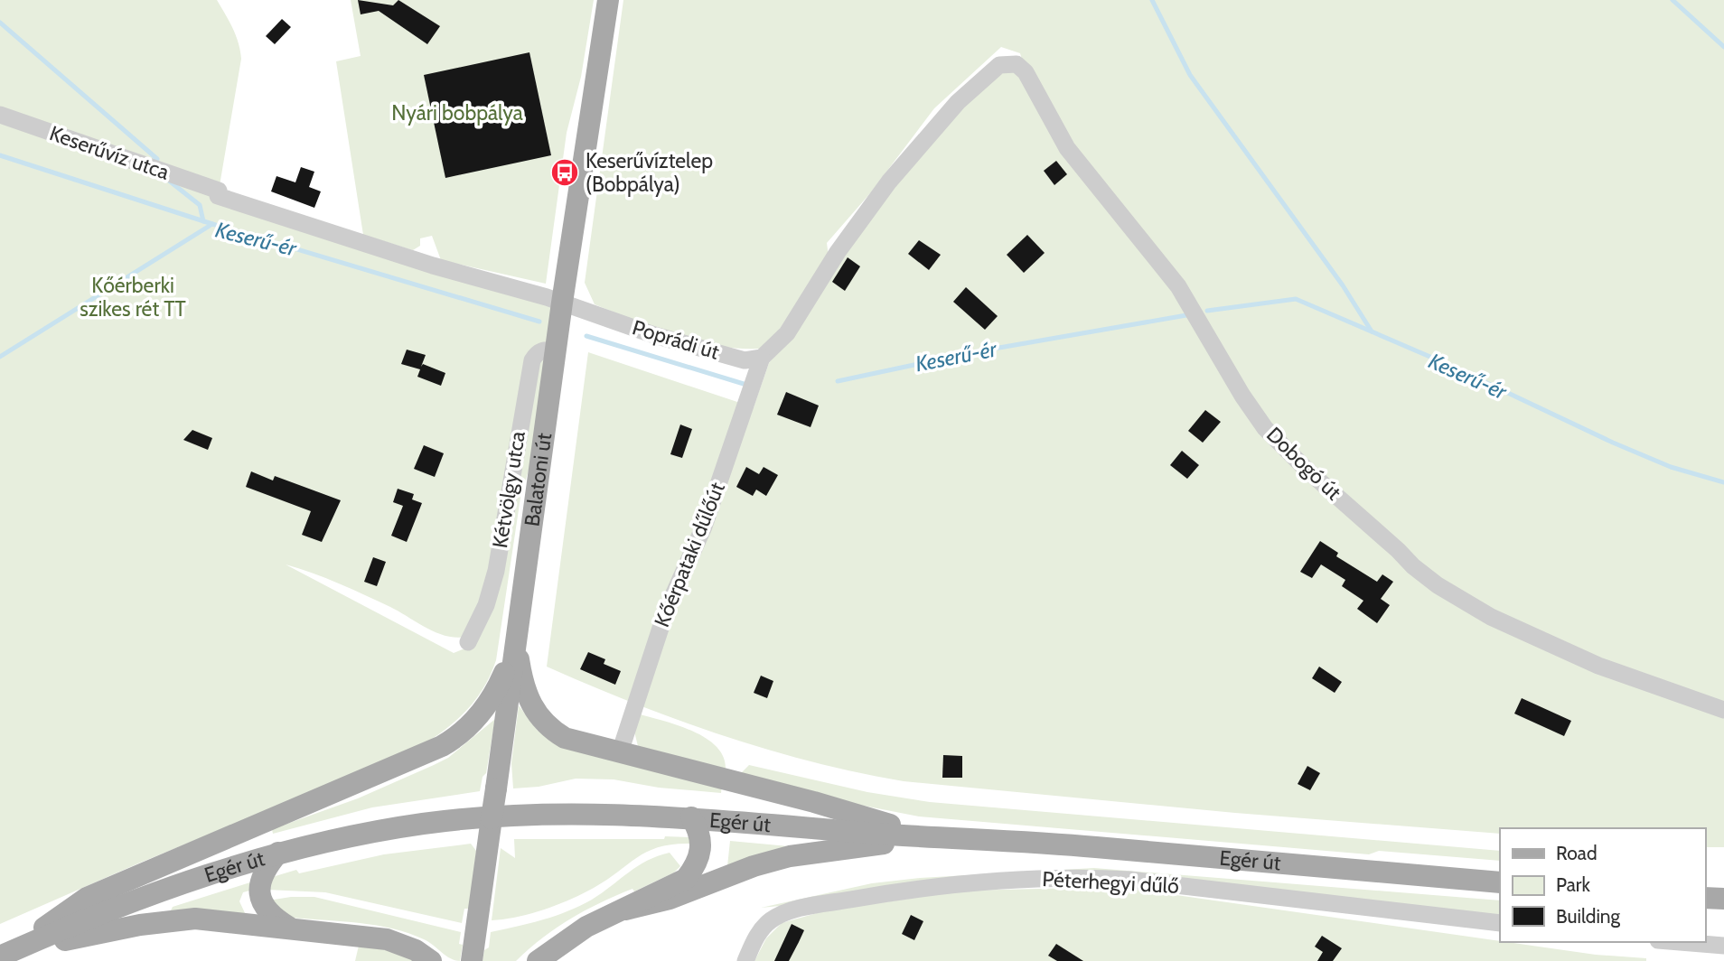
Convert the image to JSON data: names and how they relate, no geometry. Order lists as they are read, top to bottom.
{
  "streets": {
    "main road": ["Balatoni út", "Egér út"],
    "street": [
      "Keserűvíz utca",
      "Poprádi út",
      "Dobogó út",
      "Kétvölgy utca",
      "Kőérpataki dűlőút",
      "Péterhegyi dűlő"
    ]
  },
  "crossings": [
    ["Keserűvíz utca", "Poprádi út"],
    ["Poprádi út", "Dobogó út"],
    ["Poprádi út", "Balatoni út"],
    ["Poprádi út", "Kőérpataki dűlőút"],
    ["Dobogó út", "Kőérpataki dűlőút"],
    ["Balatoni út", "Kétvölgy utca"]
  ],
  "water": ["Keserű-ér"],
  "parks": ["Nyári bobpálya", "Kőérberki szikes rét TT"],
  "places": {
    "bus stop": ["Keserűvíztelep (Bobpálya)"]
  },
  "legend": ["Road", "Park", "Building"]
}
